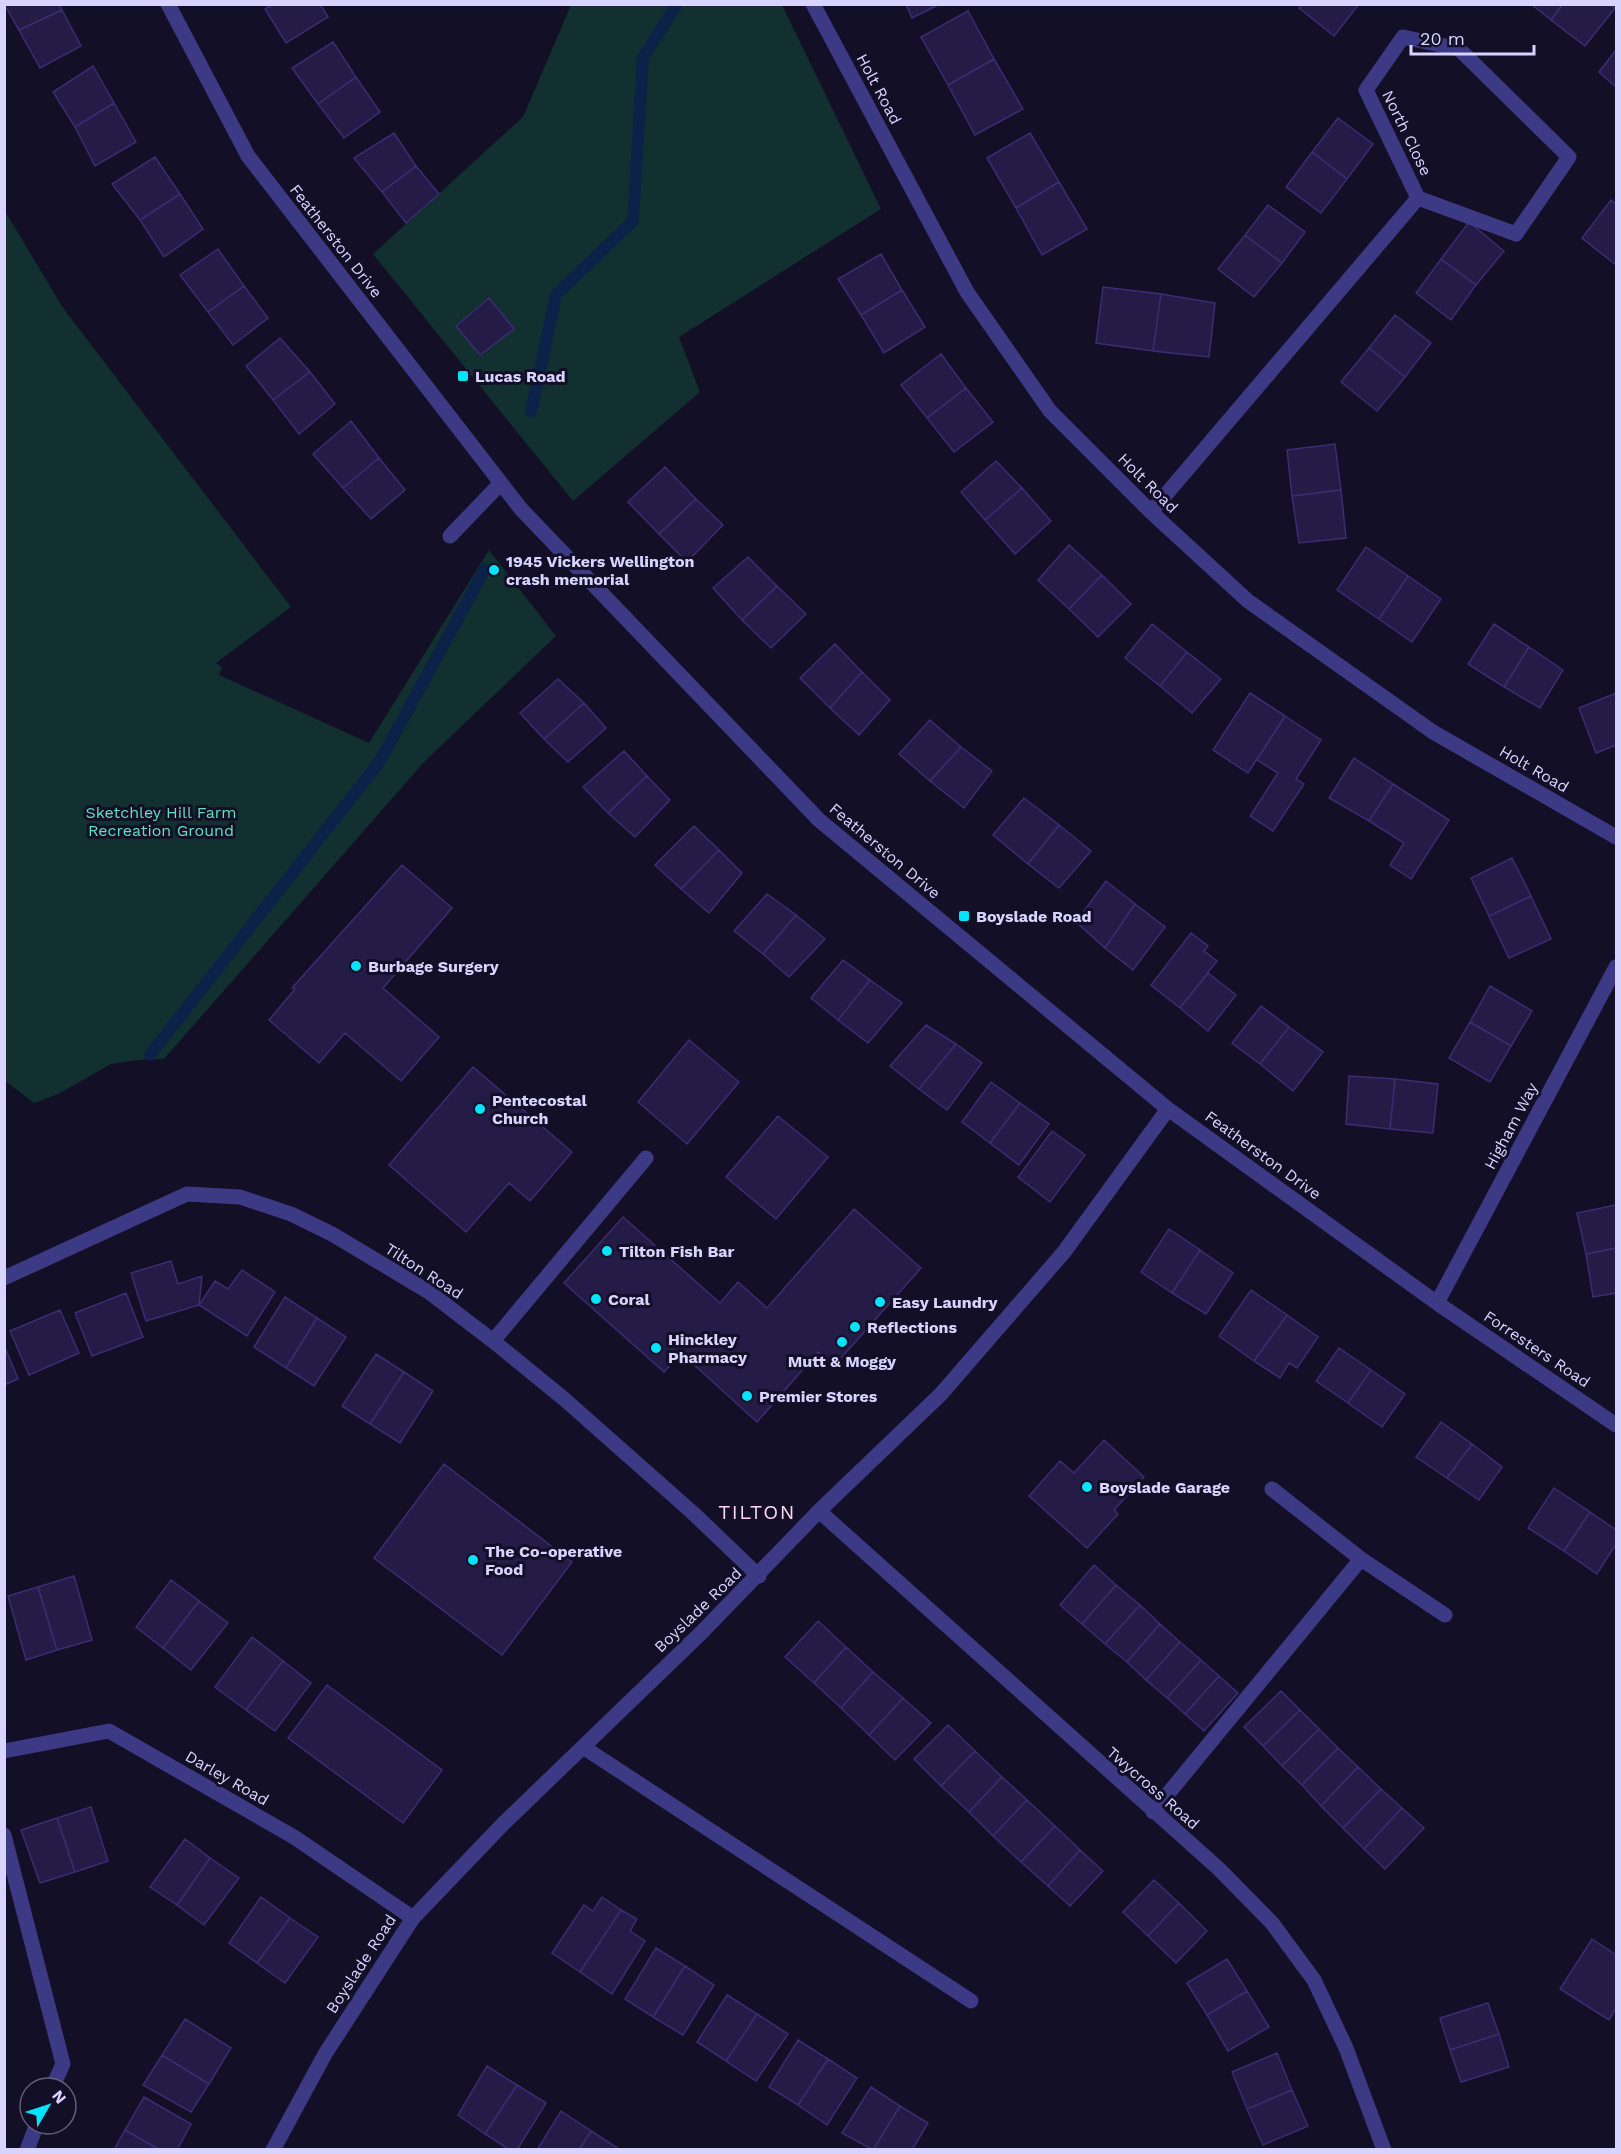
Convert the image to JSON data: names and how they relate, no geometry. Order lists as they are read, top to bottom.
{
  "streets": {
    "street": [
      "Holt Road",
      "North Close",
      "Featherston Drive",
      "Higham Way",
      "Tilton Road",
      "Forresters Road",
      "Boyslade Road",
      "Darley Road",
      "Twycross Road"
    ]
  },
  "crossings": [
    ["Holt Road", "North Close"],
    ["Featherston Drive", "Higham Way"],
    ["Featherston Drive", "Forresters Road"],
    ["Featherston Drive", "Boyslade Road"],
    ["Higham Way", "Forresters Road"],
    ["Tilton Road", "Boyslade Road"],
    ["Boyslade Road", "Darley Road"],
    ["Boyslade Road", "Twycross Road"]
  ],
  "districts": ["TILTON"],
  "parks": ["Sketchley Hill Farm Recreation Ground"],
  "places": {
    "transit": ["Lucas Road", "Boyslade Road"],
    "other": [
      "1945 Vickers Wellington crash memorial",
      "Burbage Surgery",
      "Pentecostal Church",
      "Tilton Fish Bar",
      "Coral",
      "Easy Laundry",
      "Reflections",
      "Mutt & Moggy",
      "Hinckley Pharmacy",
      "Premier Stores",
      "Boyslade Garage",
      "The Co-operative Food"
    ]
  },
  "scale_bar": "20 m",
  "north": "top right"
}
